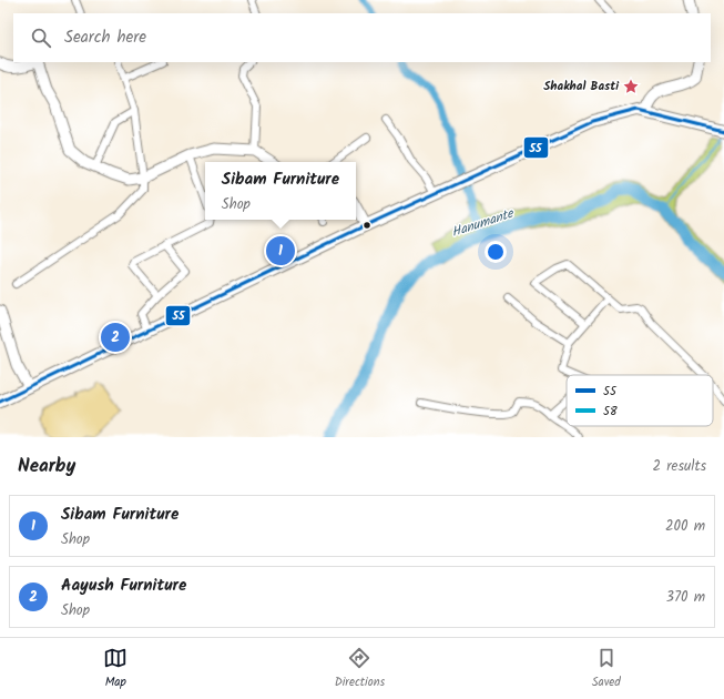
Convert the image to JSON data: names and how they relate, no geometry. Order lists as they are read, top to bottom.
{
  "water": ["Hanumante"],
  "places": {
    "place": ["Shakhal Basti"]
  },
  "lines": ["transit line 55"],
  "legend": ["55", "58"],
  "page": {
    "search": "Search here",
    "popup": ["Sibam Furniture", "Shop"],
    "pins": ["1", "2"],
    "heading": ["Nearby", "2 results"],
    "list": [
      {
        "mark": "1",
        "name": "Sibam Furniture",
        "note": "Shop",
        "value": "200 m"
      },
      {
        "mark": "2",
        "name": "Aayush Furniture",
        "note": "Shop",
        "value": "370 m"
      }
    ],
    "nav": ["Map", "Directions", "Saved"]
  }
}
